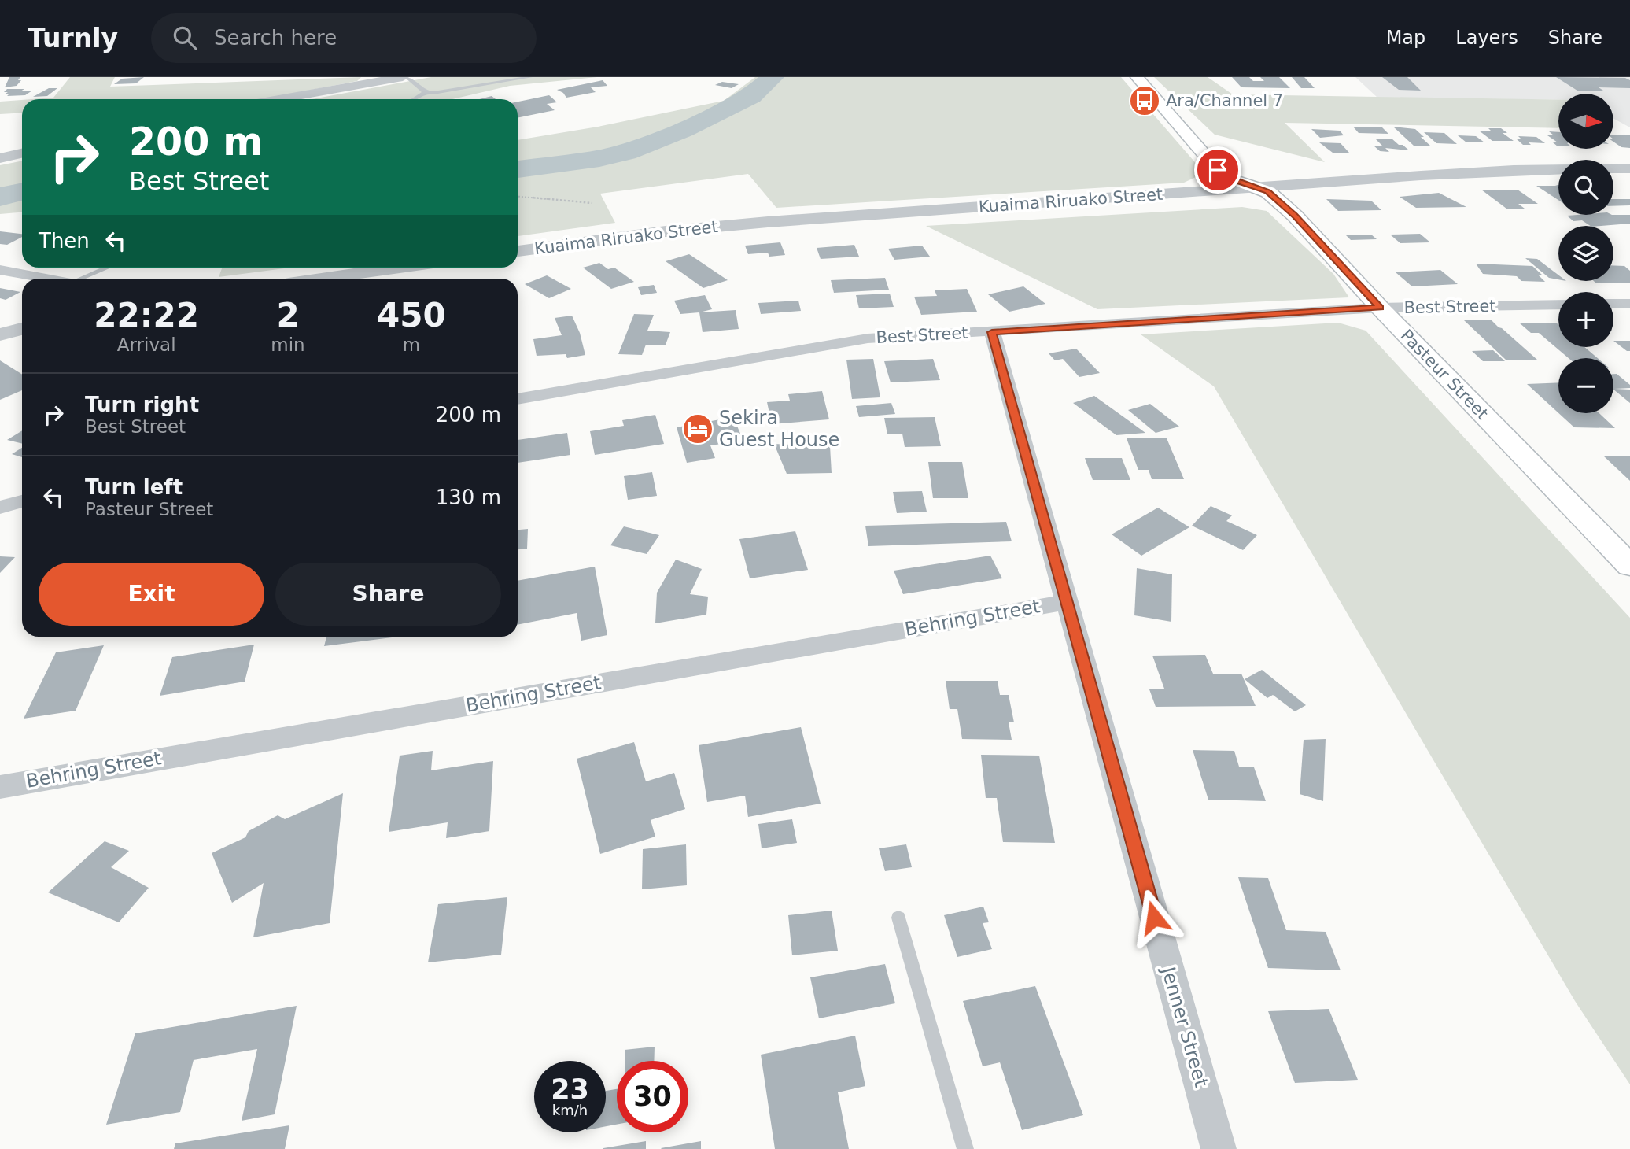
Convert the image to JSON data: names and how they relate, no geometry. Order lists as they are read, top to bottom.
{
  "streets": {
    "main road": ["Pasteur Street"],
    "street": [
      "Kuaima Riruako Street",
      "Best Street",
      "Behring Street",
      "Jenner Street"
    ]
  },
  "crossings": [
    ["Kuaima Riruako Street", "Pasteur Street"],
    ["Best Street", "Pasteur Street"],
    ["Best Street", "Jenner Street"],
    ["Behring Street", "Jenner Street"]
  ],
  "places": {
    "bus stop": ["Ara/Channel 7"],
    "hotel": ["Sekira Guest House"]
  },
  "north": "right",
  "page": {
    "header": "Turnly",
    "search": "Search here",
    "nav": ["Map", "Layers", "Share"],
    "map_buttons": ["+", "−"],
    "turn": ["200 m", "Best Street"],
    "then": "Then",
    "eta": [
      "22:22",
      "Arrival",
      "2",
      "min",
      "450",
      "m"
    ],
    "list": [
      {
        "name": "Turn right",
        "note": "Best Street",
        "value": "200 m"
      },
      {
        "name": "Turn left",
        "note": "Pasteur Street",
        "value": "130 m"
      }
    ],
    "buttons": ["Exit", "Share"],
    "speed": "23 km/h",
    "limit": "30"
  }
}
